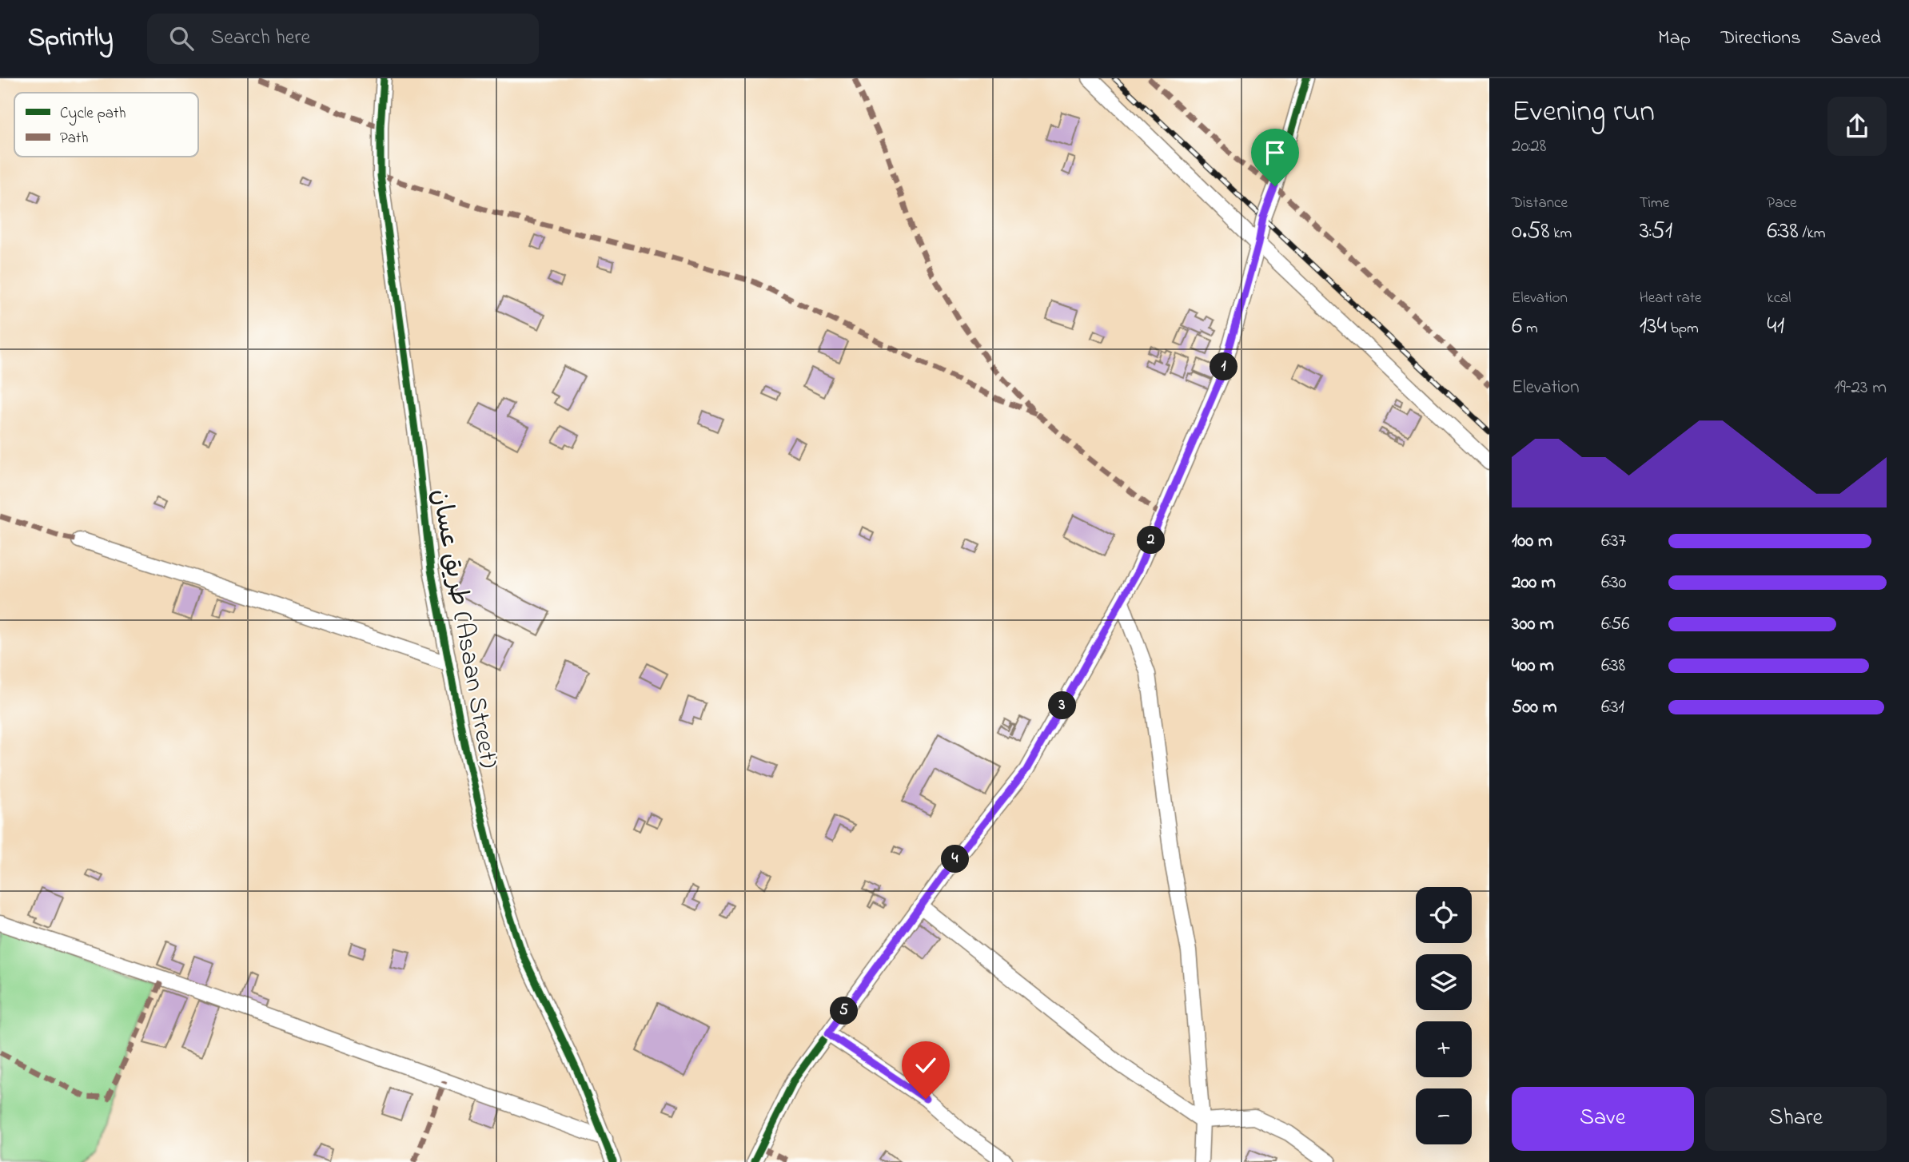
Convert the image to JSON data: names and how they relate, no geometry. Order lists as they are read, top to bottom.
{
  "streets": {
    "street": ["طريق عسان (Asaan Street)"]
  },
  "legend": ["Cycle path", "Path"],
  "page": {
    "header": "Sprintly",
    "search": "Search here",
    "nav": ["Map", "Directions", "Saved"],
    "heading": ["Evening run", "20:28"],
    "stats": [
      ["Distance", "0.58 km"],
      ["Time", "3:51"],
      ["Pace", "6:38 /km"],
      ["Elevation", "6 m"],
      ["Heart rate", "134 bpm"],
      ["kcal", "41"]
    ],
    "pins": [
      "1",
      "2",
      "3",
      "4",
      "5"
    ],
    "chart": ["Elevation", "19–23 m"],
    "list": [
      {
        "name": "100 m",
        "note": "6:37"
      },
      {
        "name": "200 m",
        "note": "6:30"
      },
      {
        "name": "300 m",
        "note": "6:56"
      },
      {
        "name": "400 m",
        "note": "6:38"
      },
      {
        "name": "500 m",
        "note": "6:31"
      }
    ],
    "map_buttons": ["+", "−"],
    "buttons": ["Save", "Share"]
  }
}
